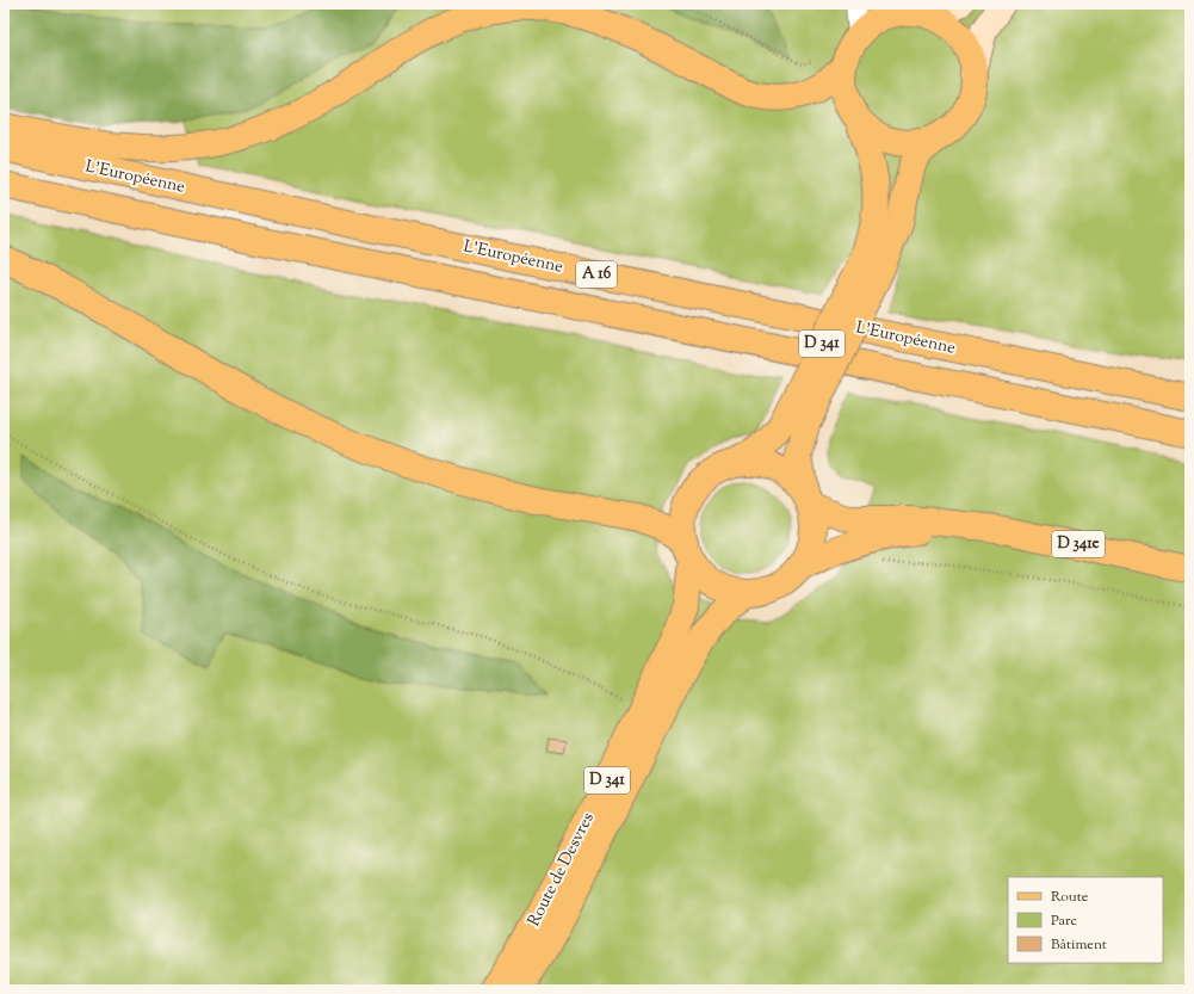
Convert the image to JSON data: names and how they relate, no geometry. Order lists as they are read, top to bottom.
{
  "streets": {
    "main road": [
      "L'Européenne",
      "A 16",
      "D 341",
      "D 341e",
      "Route de Desvres"
    ]
  },
  "crossings": [
    ["D 341", "D 341e"],
    ["D 341", "Route de Desvres"],
    ["D 341e", "Route de Desvres"]
  ],
  "legend": ["Route", "Parc", "Bâtiment"]
}
